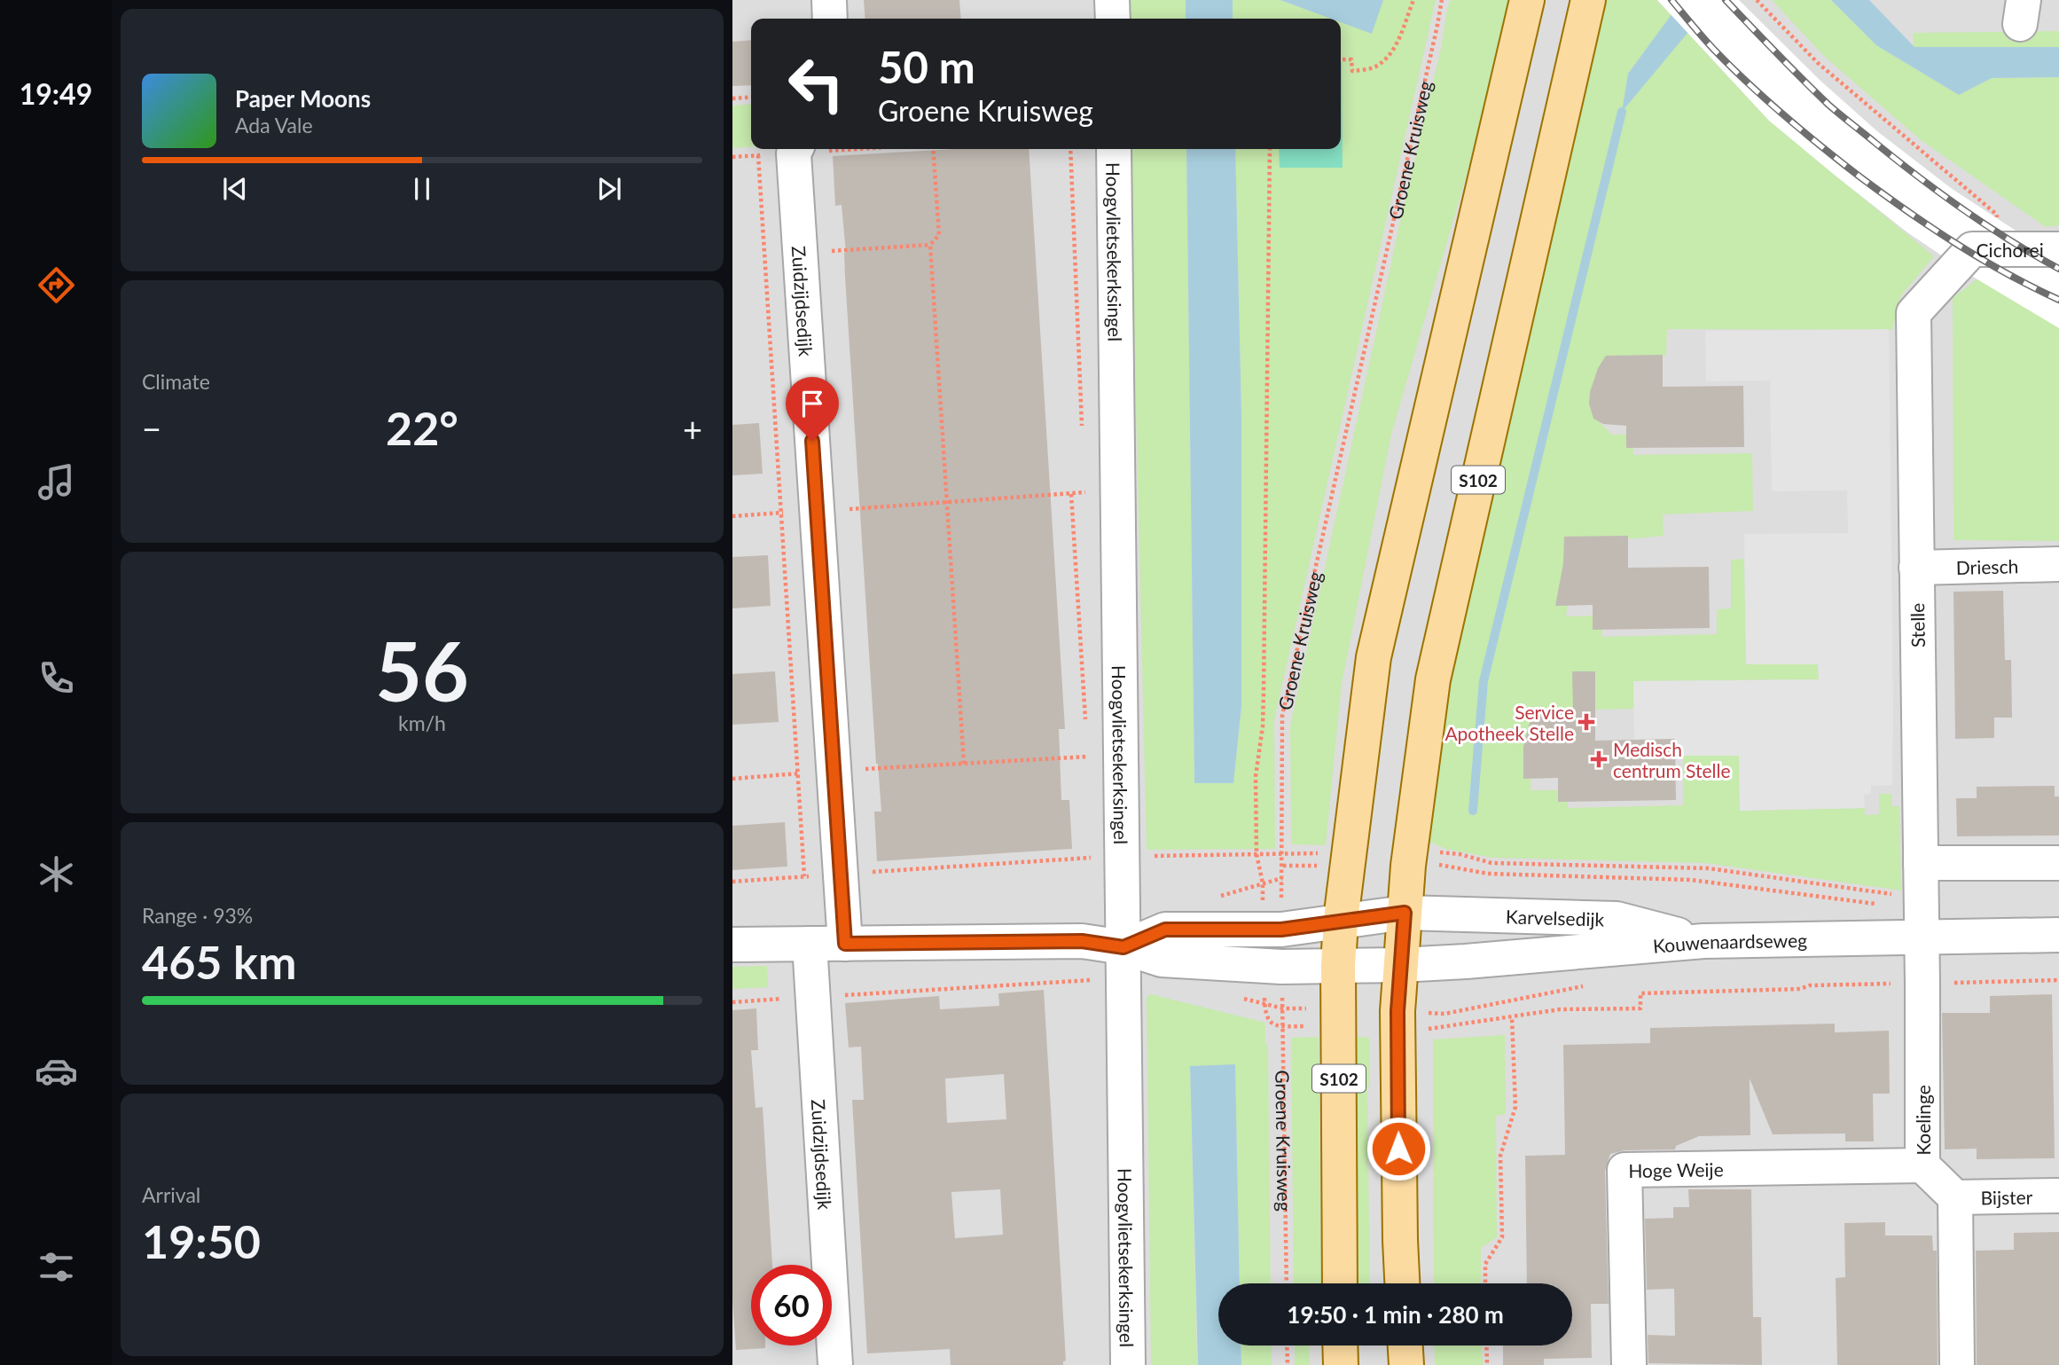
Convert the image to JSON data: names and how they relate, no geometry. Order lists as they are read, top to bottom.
{
  "streets": {
    "main road": ["S102"],
    "street": [
      "Cichorei",
      "Hoogvlietsekerksingel",
      "Zuidzijdsedijk",
      "Driesch",
      "Stelle",
      "Karvelsedijk",
      "Kouwenaardseweg",
      "Koelinge",
      "Hoge Weije",
      "Bijster"
    ],
    "path": ["Groene Kruisweg"]
  },
  "crossings": [
    ["Cichorei", "Stelle"],
    ["S102", "Karvelsedijk"],
    ["S102", "Kouwenaardseweg"],
    ["Driesch", "Stelle"],
    ["Stelle", "Kouwenaardseweg"],
    ["Stelle", "Koelinge"],
    ["Karvelsedijk", "Kouwenaardseweg"],
    ["Kouwenaardseweg", "Koelinge"],
    ["Koelinge", "Hoge Weije"],
    ["Koelinge", "Bijster"]
  ],
  "places": {
    "health": ["Service Apotheek Stelle", "Medisch centrum Stelle"]
  },
  "page": {
    "tabs": "19:49",
    "turn": ["50 m", "Groene Kruisweg"],
    "song": ["Paper Moons", "Ada Vale"],
    "tile": [
      "Climate",
      ["56", "km/h"],
      ["Range · 93%", "465 km"],
      ["Arrival", "19:50"]
    ],
    "heat": ["−", "22°", "+"],
    "limit": "60",
    "trip": "19:50 · 1 min · 280 m"
  }
}
